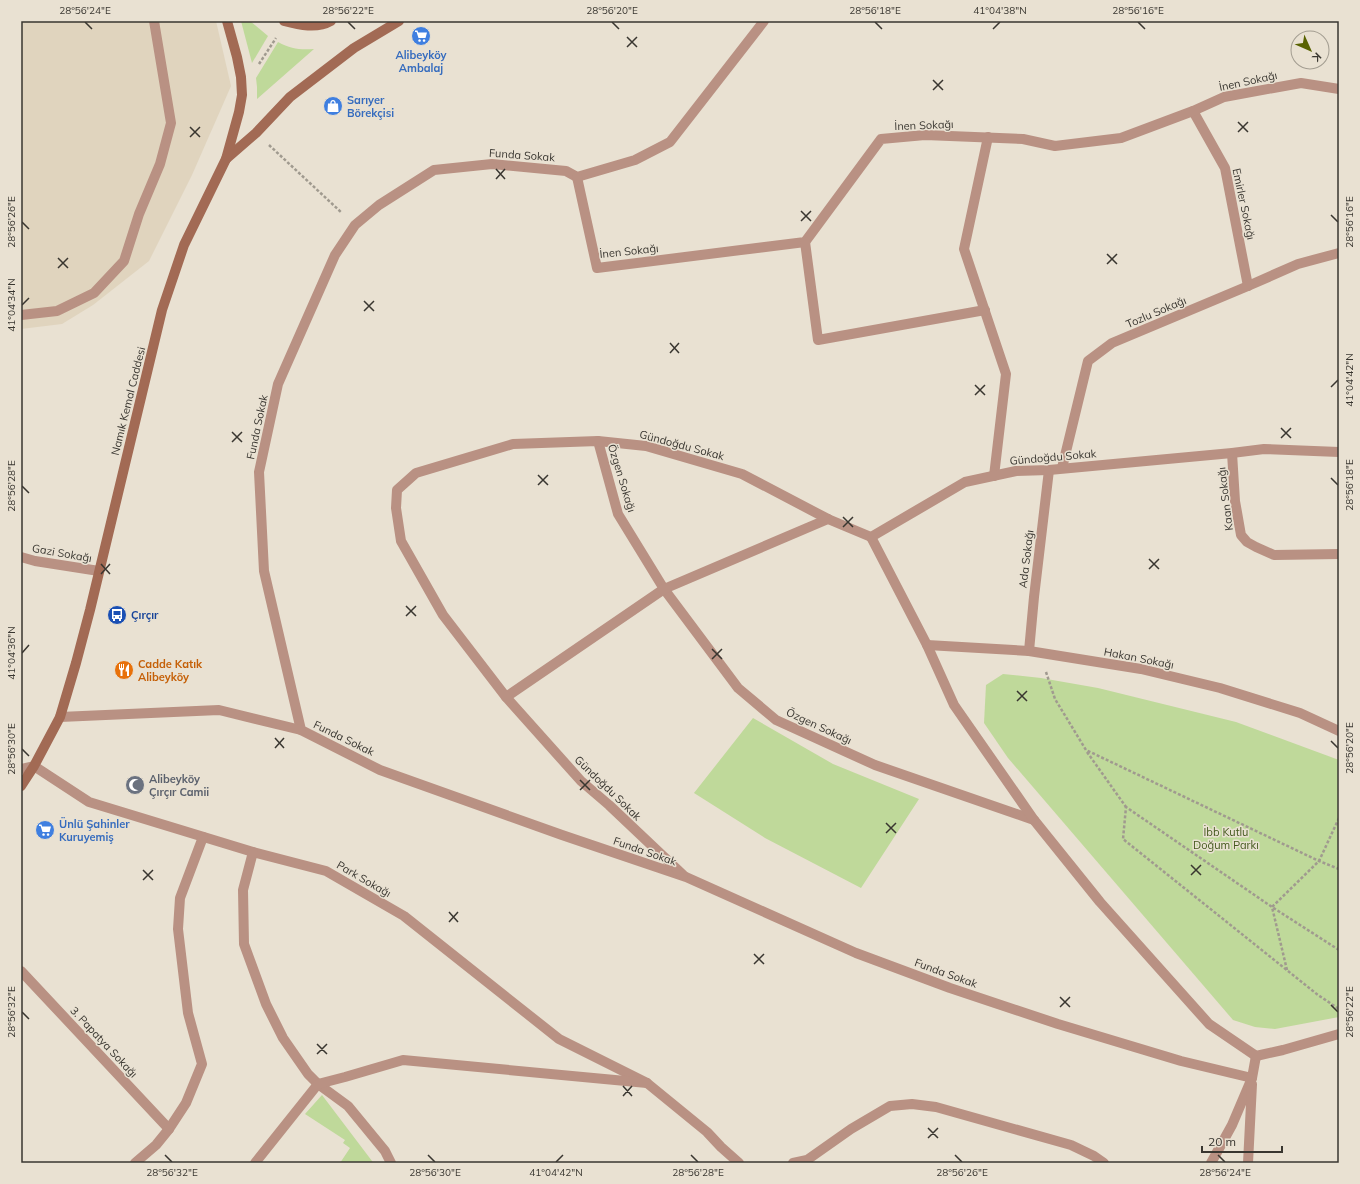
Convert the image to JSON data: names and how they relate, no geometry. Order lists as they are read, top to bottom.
{
  "streets": {
    "main road": ["Namık Kemal Caddesi"],
    "street": [
      "İnen Sokağı",
      "Funda Sokak",
      "Emirler Sokağı",
      "Tozlu Sokağı",
      "Gündoğdu Sokak",
      "Özgen Sokağı",
      "Kaan Sokağı",
      "Gazi Sokağı",
      "Ada Sokağı",
      "Hakan Sokağı",
      "Park Sokağı",
      "3. Papatya Sokağı"
    ]
  },
  "crossings": [
    ["İnen Sokağı", "Funda Sokak"],
    ["İnen Sokağı", "Emirler Sokağı"],
    ["Funda Sokak", "Gündoğdu Sokak"],
    ["Emirler Sokağı", "Tozlu Sokağı"],
    ["Tozlu Sokağı", "Gündoğdu Sokak"],
    ["Namık Kemal Caddesi", "Gazi Sokağı"],
    ["Namık Kemal Caddesi", "Park Sokağı"],
    ["Gündoğdu Sokak", "Özgen Sokağı"],
    ["Gündoğdu Sokak", "Kaan Sokağı"],
    ["Gündoğdu Sokak", "Ada Sokağı"],
    ["Ada Sokağı", "Hakan Sokağı"]
  ],
  "parks": ["İbb Kutlu Doğum Parkı"],
  "places": {
    "supermarket": ["Alibeyköy Ambalaj", "Ünlü Şahinler Kuruyemiş"],
    "shop": ["Sarıyer Börekçisi"],
    "bus stop": ["Çırçır"],
    "restaurant": ["Cadde Katık Alibeyköy"],
    "mosque": ["Alibeyköy Çırçır Camii"]
  },
  "scale_bar": "20 m",
  "north": "bottom right",
  "coordinates": [
    "28°56'24\"E",
    "28°56'22\"E",
    "28°56'20\"E",
    "28°56'18\"E",
    "41°04'38\"N",
    "28°56'16\"E",
    "28°56'26\"E",
    "41°04'34\"N",
    "41°04'42\"N",
    "28°56'28\"E",
    "41°04'36\"N",
    "28°56'30\"E",
    "28°56'32\"E"
  ]
}
